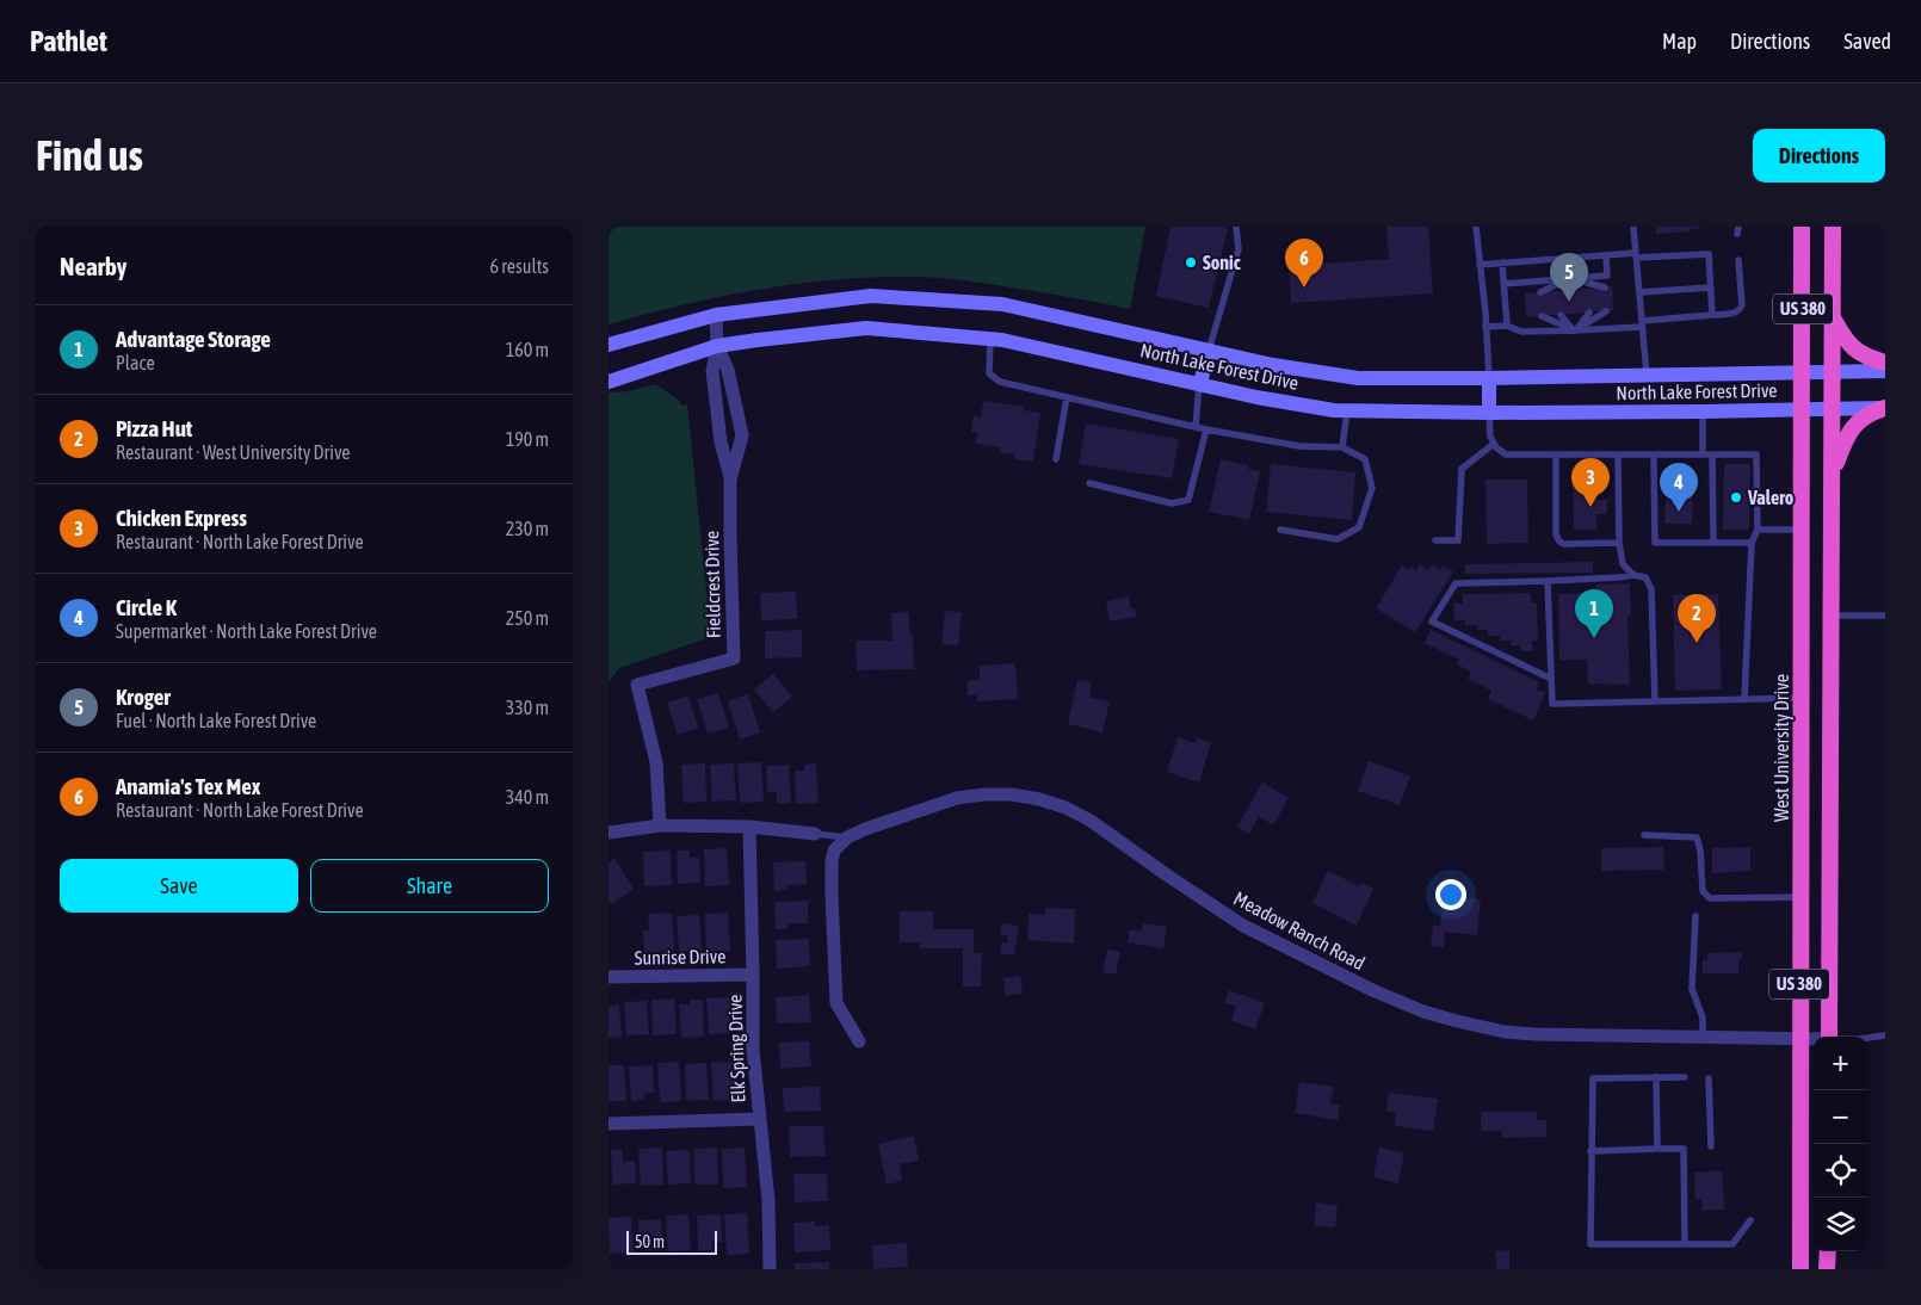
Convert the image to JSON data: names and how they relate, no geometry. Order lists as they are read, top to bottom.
{
  "streets": {
    "highway": ["US 380", "West University Drive"],
    "main road": ["North Lake Forest Drive"],
    "street": [
      "Fieldcrest Drive",
      "Meadow Ranch Road",
      "Sunrise Drive",
      "Elk Spring Drive"
    ]
  },
  "crossings": [
    ["US 380", "North Lake Forest Drive"],
    ["North Lake Forest Drive", "Fieldcrest Drive"],
    ["North Lake Forest Drive", "West University Drive"],
    ["West University Drive", "Meadow Ranch Road"],
    ["Sunrise Drive", "Elk Spring Drive"]
  ],
  "places": ["Sonic", "Valero"],
  "scale_bar": "50 m",
  "page": {
    "header": "Pathlet",
    "nav": ["Map", "Directions", "Saved"],
    "buttons": [
      "Directions",
      ["Save", "Share"]
    ],
    "title": "Find us",
    "heading": ["Nearby", "6 results"],
    "pins": [
      "6",
      "5",
      "3",
      "4",
      "1",
      "2"
    ],
    "list": [
      {
        "mark": "1",
        "name": "Advantage Storage",
        "note": "Place",
        "value": "160 m"
      },
      {
        "mark": "2",
        "name": "Pizza Hut",
        "note": "Restaurant · West University Drive",
        "value": "190 m"
      },
      {
        "mark": "3",
        "name": "Chicken Express",
        "note": "Restaurant · North Lake Forest Drive",
        "value": "230 m"
      },
      {
        "mark": "4",
        "name": "Circle K",
        "note": "Supermarket · North Lake Forest Drive",
        "value": "250 m"
      },
      {
        "mark": "5",
        "name": "Kroger",
        "note": "Fuel · North Lake Forest Drive",
        "value": "330 m"
      },
      {
        "mark": "6",
        "name": "Anamia's Tex Mex",
        "note": "Restaurant · North Lake Forest Drive",
        "value": "340 m"
      }
    ],
    "map_buttons": ["+", "−"],
    "scale": "50 m"
  }
}
